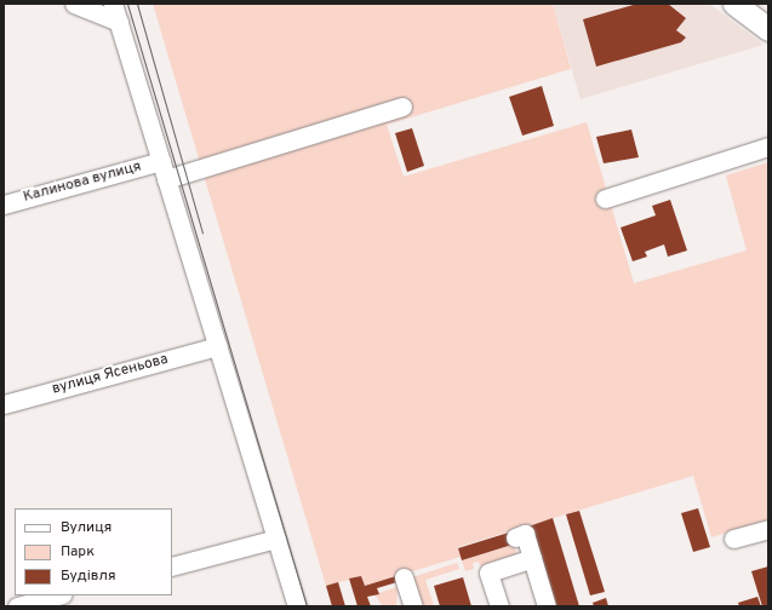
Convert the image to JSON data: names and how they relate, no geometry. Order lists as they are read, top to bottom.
{
  "streets": {
    "street": ["Калинова вулиця", "вулиця Ясеньова"]
  },
  "legend": ["Вулиця", "Парк", "Будівля"]
}
